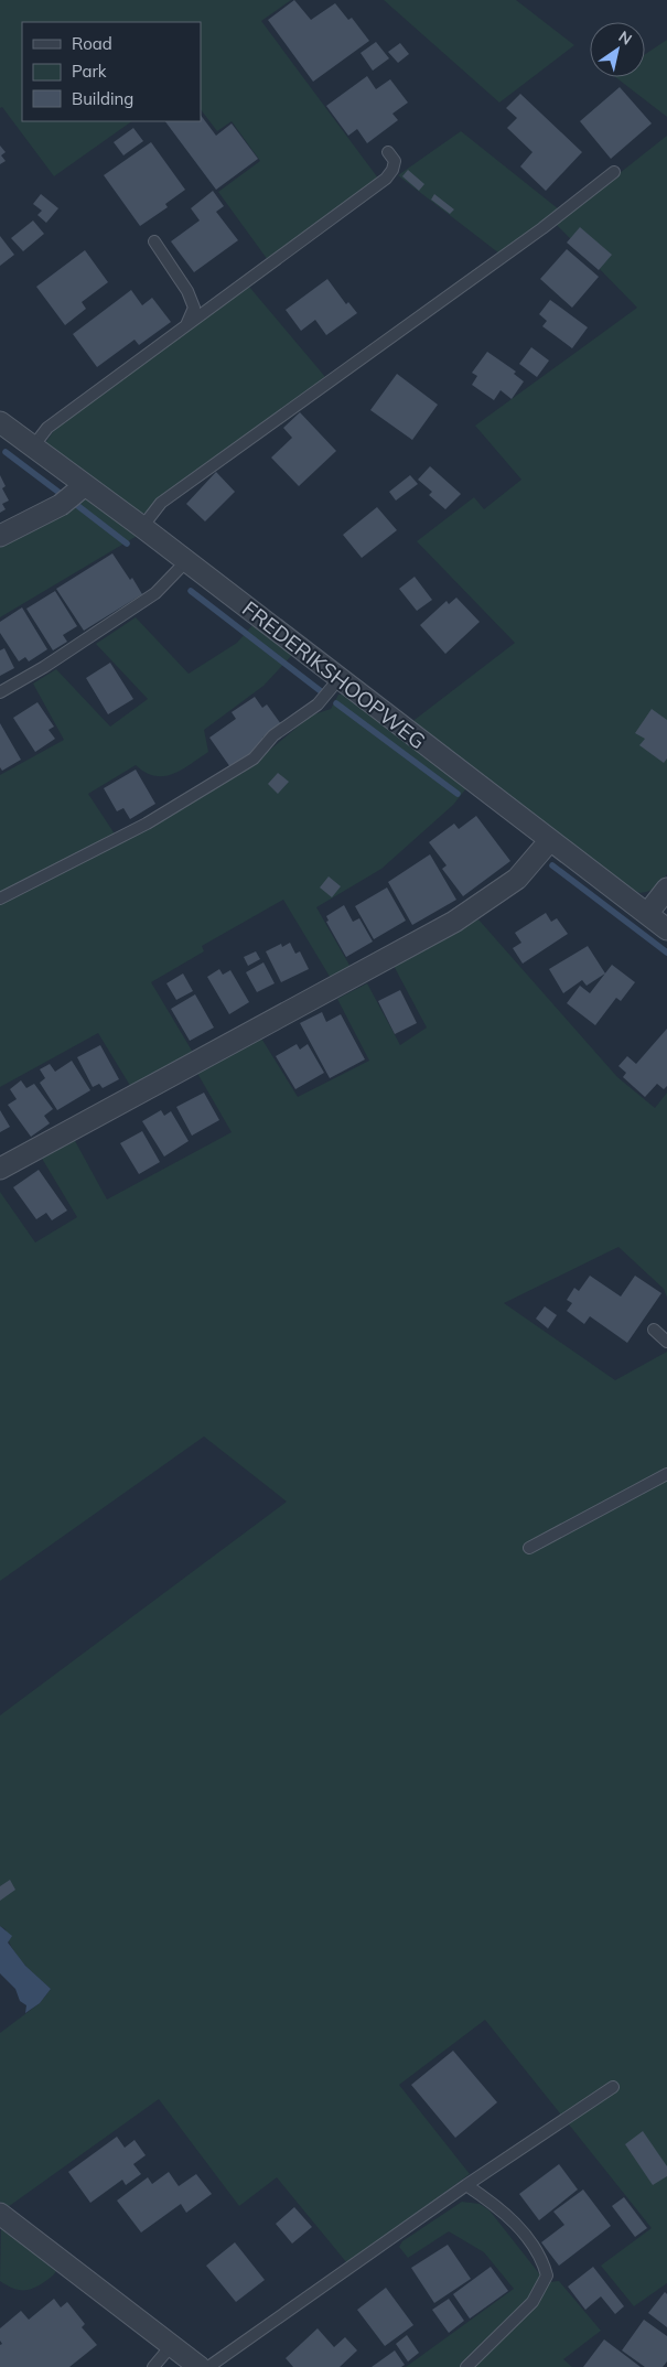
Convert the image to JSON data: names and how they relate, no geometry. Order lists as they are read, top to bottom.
{
  "streets": {
    "street": ["FREDERIKSHOOPWEG"]
  },
  "legend": ["Road", "Park", "Building"],
  "north": "top right"
}
